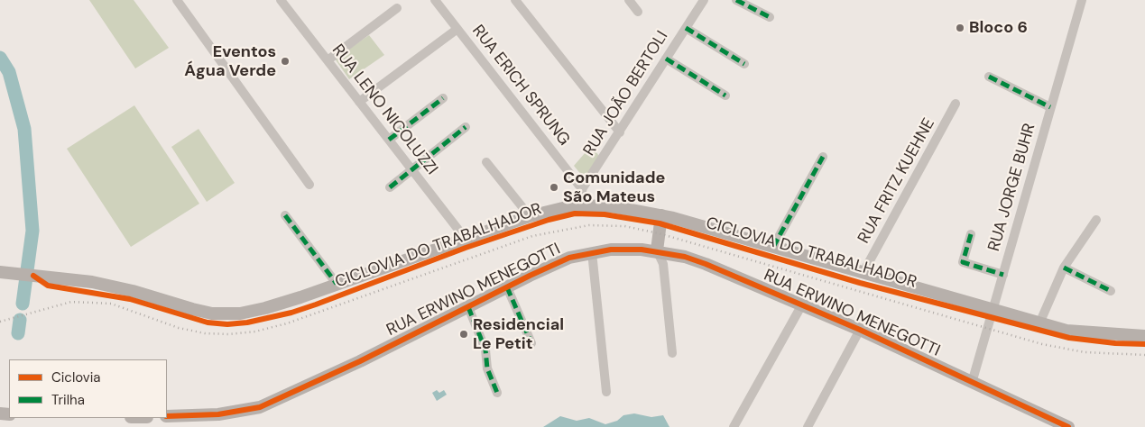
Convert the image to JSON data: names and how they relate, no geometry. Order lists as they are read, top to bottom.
{
  "streets": {
    "street": [
      "RUA ERICH SPRUNG",
      "RUA JOÃO BERTOLI",
      "RUA LENO NICOLUZZI",
      "RUA FRITZ KUEHNE",
      "RUA JORGE BUHR",
      "RUA ERWINO MENEGOTTI"
    ],
    "cycle path": ["CICLOVIA DO TRABALHADOR"]
  },
  "crossings": [
    ["RUA ERICH SPRUNG", "RUA JOÃO BERTOLI"],
    ["RUA JORGE BUHR", "RUA ERWINO MENEGOTTI"]
  ],
  "places": [
    "Bloco 6",
    "Eventos Água Verde",
    "Comunidade São Mateus",
    "Residencial Le Petit"
  ],
  "legend": ["Ciclovia", "Trilha"]
}
